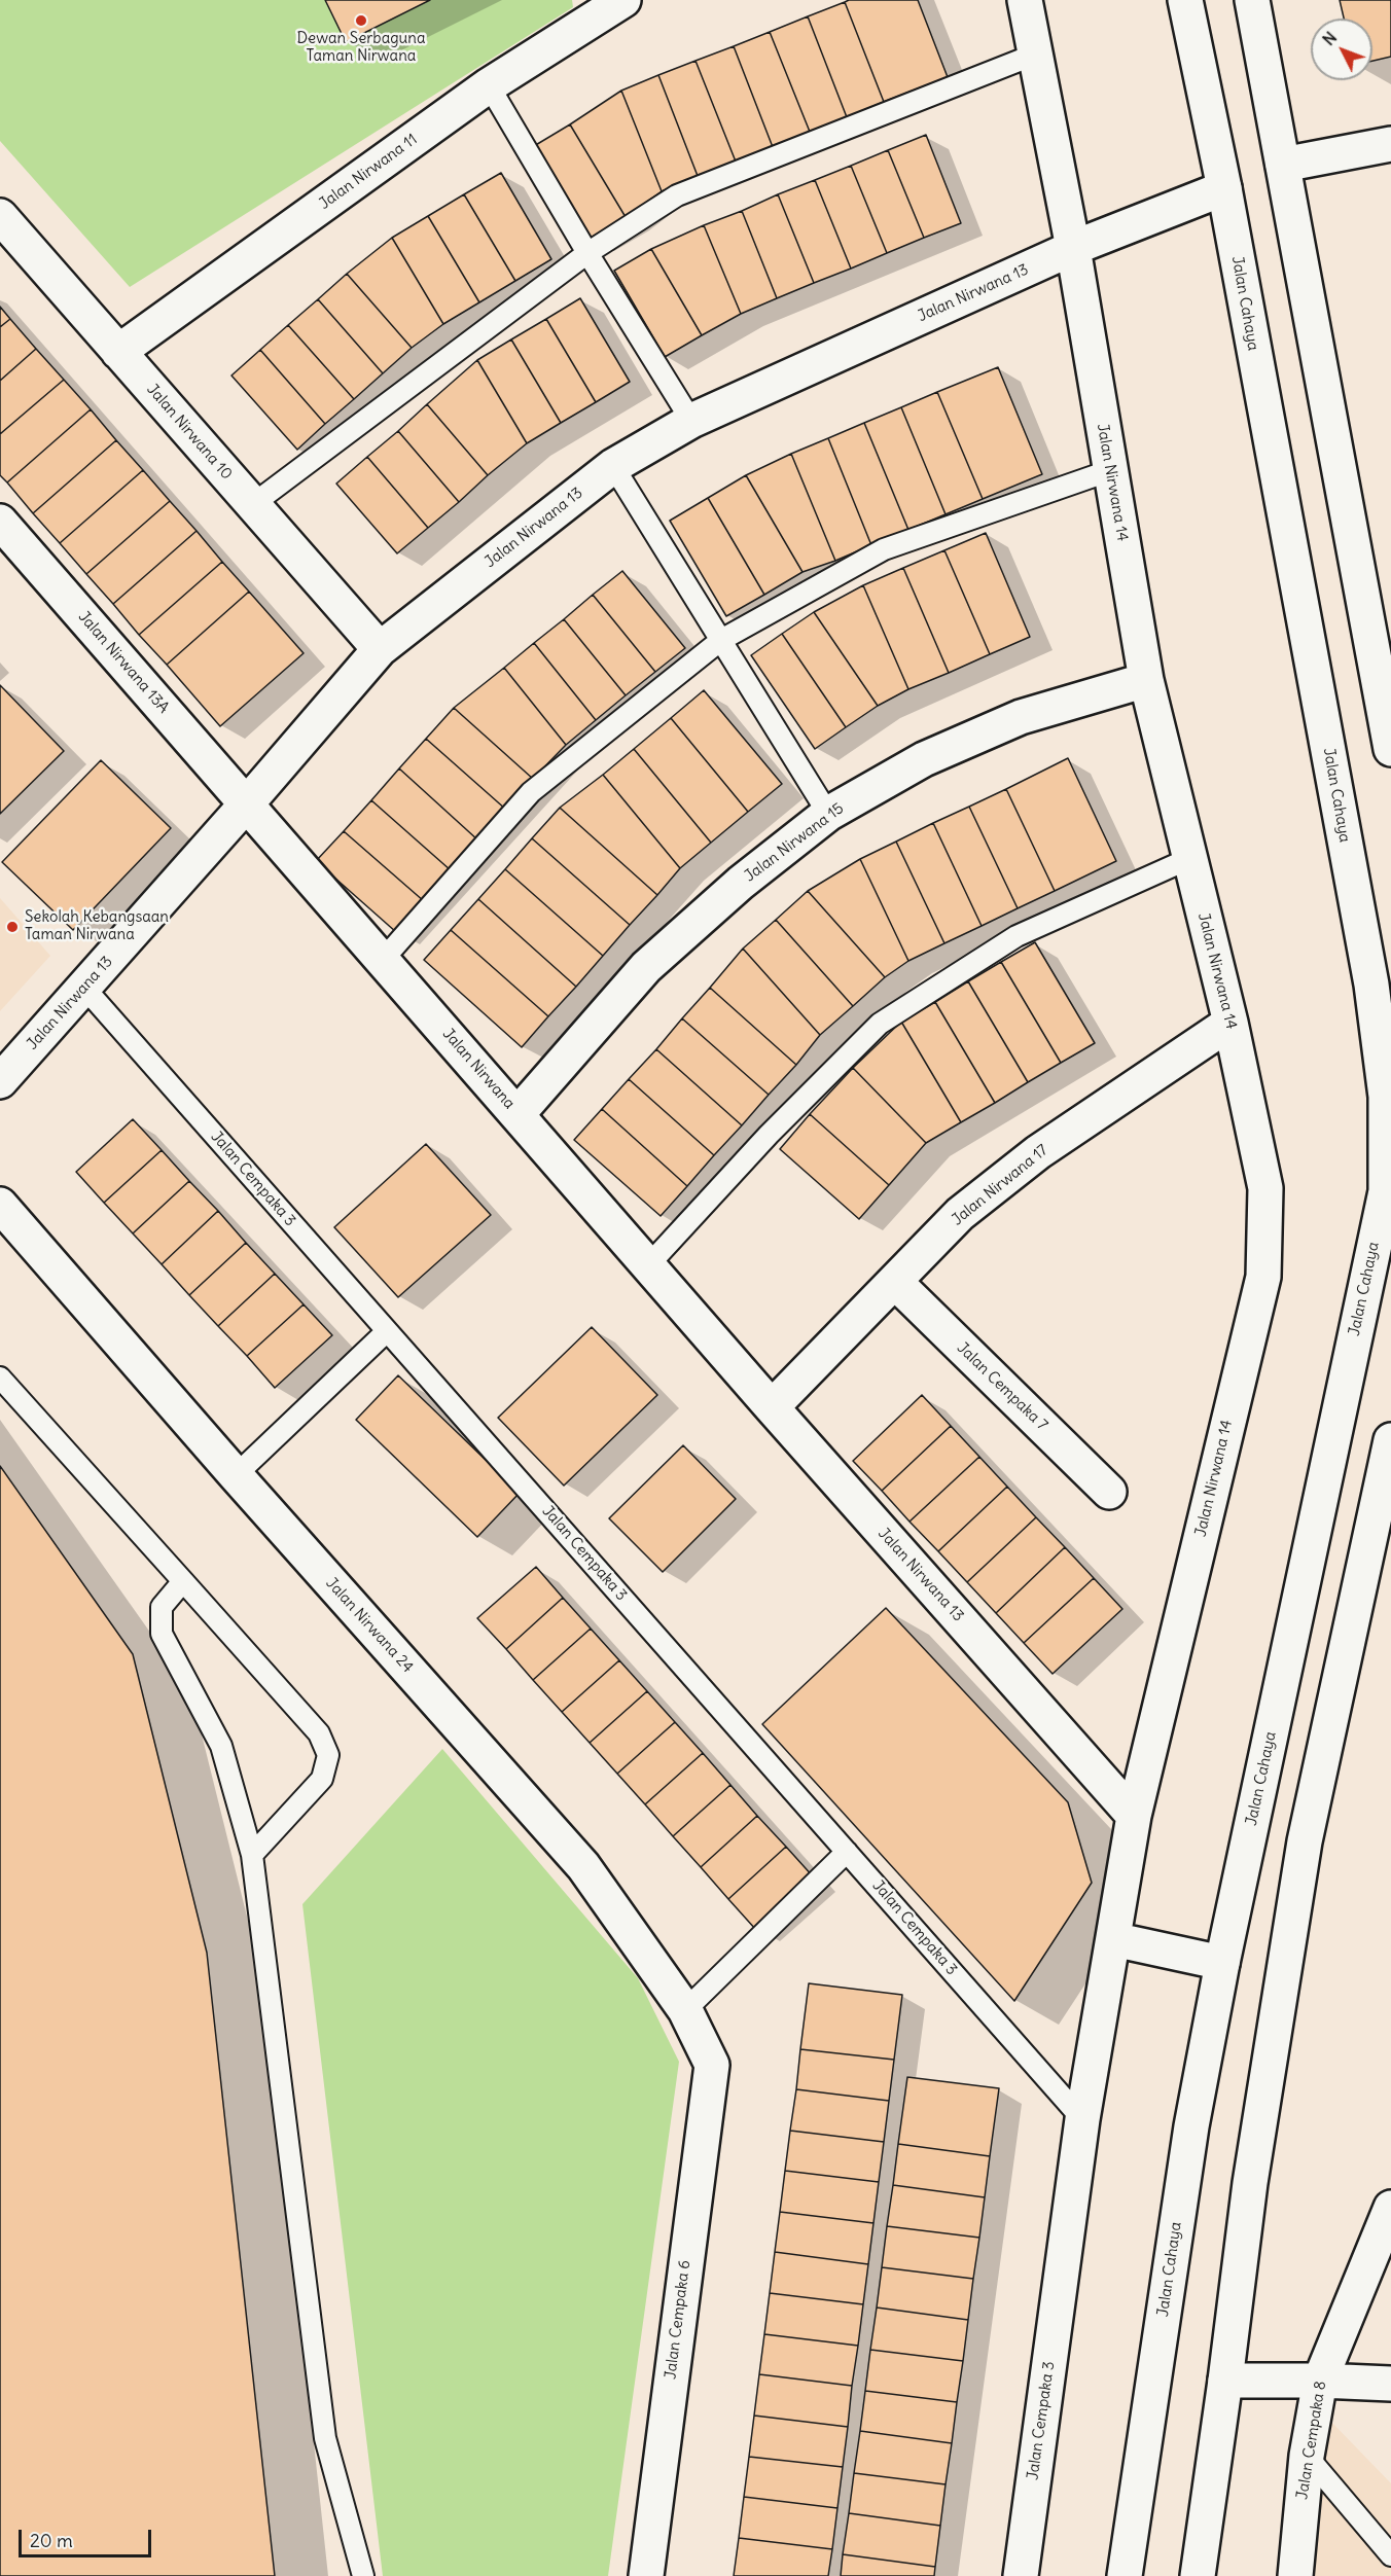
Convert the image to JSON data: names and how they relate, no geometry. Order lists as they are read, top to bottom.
{
  "streets": {
    "street": [
      "Jalan Nirwana 11",
      "Jalan Nirwana 13",
      "Jalan Cahaya",
      "Jalan Nirwana 10",
      "Jalan Nirwana 14",
      "Jalan Nirwana 13A",
      "Jalan Nirwana 15",
      "Jalan Nirwana",
      "Jalan Cempaka 3",
      "Jalan Nirwana 17",
      "Jalan Cempaka 7",
      "Jalan Nirwana 24",
      "Jalan Cempaka 6",
      "Jalan Cempaka 8"
    ]
  },
  "crossings": [
    ["Jalan Nirwana 11", "Jalan Nirwana 10"],
    ["Jalan Nirwana 13", "Jalan Cahaya"],
    ["Jalan Nirwana 13", "Jalan Nirwana 10"],
    ["Jalan Nirwana 13", "Jalan Nirwana 14"],
    ["Jalan Nirwana 13", "Jalan Nirwana 13A"],
    ["Jalan Nirwana 13", "Jalan Nirwana"],
    ["Jalan Nirwana 13", "Jalan Cempaka 3"],
    ["Jalan Nirwana 13", "Jalan Nirwana 17"],
    ["Jalan Nirwana 14", "Jalan Nirwana 15"],
    ["Jalan Nirwana 14", "Jalan Cempaka 3"],
    ["Jalan Nirwana 14", "Jalan Nirwana 17"],
    ["Jalan Nirwana 13A", "Jalan Nirwana"],
    ["Jalan Nirwana 15", "Jalan Nirwana"],
    ["Jalan Nirwana 17", "Jalan Cempaka 7"],
    ["Jalan Nirwana 24", "Jalan Cempaka 6"]
  ],
  "places": ["Dewan Serbaguna Taman Nirwana", "Sekolah Kebangsaan Taman Nirwana"],
  "scale_bar": "20 m",
  "north": "top left"
}
